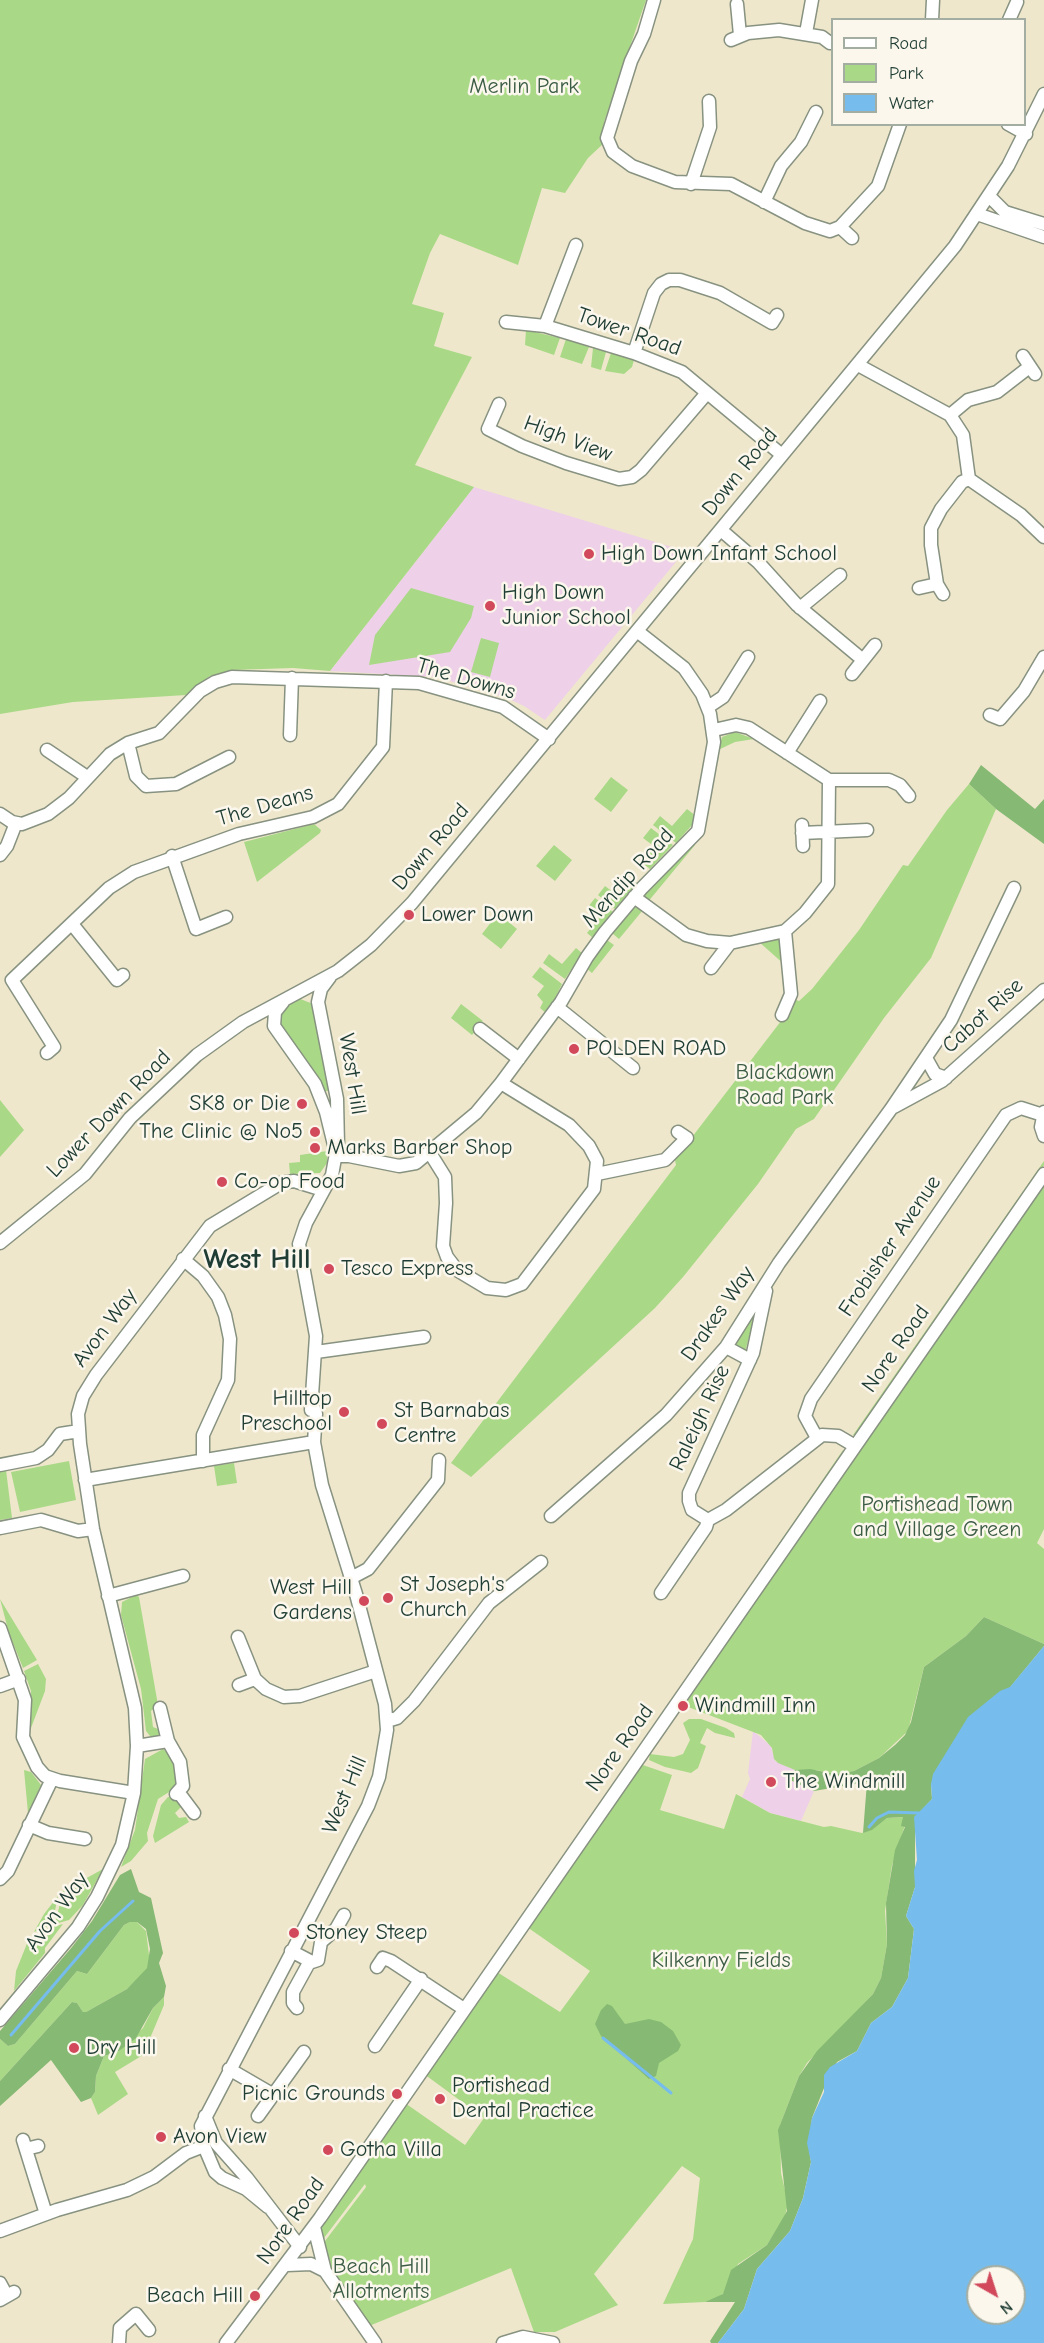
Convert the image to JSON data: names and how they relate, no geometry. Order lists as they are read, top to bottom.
{
  "streets": {
    "street": [
      "Tower Road",
      "High View",
      "Down Road",
      "The Downs",
      "The Deans",
      "Mendip Road",
      "Cabot Rise",
      "West Hill",
      "Lower Down Road",
      "Frobisher Avenue",
      "Drakes Way",
      "Avon Way",
      "Nore Road",
      "Raleigh Rise"
    ]
  },
  "crossings": [
    ["Tower Road", "High View"],
    ["Tower Road", "Down Road"],
    ["Down Road", "The Downs"],
    ["Down Road", "Mendip Road"],
    ["Down Road", "Lower Down Road"],
    ["The Downs", "The Deans"],
    ["Mendip Road", "West Hill"],
    ["Cabot Rise", "Drakes Way"],
    ["West Hill", "Avon Way"],
    ["West Hill", "Nore Road"],
    ["Drakes Way", "Raleigh Rise"]
  ],
  "districts": ["West Hill"],
  "parks": [
    "Merlin Park",
    "Blackdown Road Park",
    "Portishead Town and Village Green",
    "Kilkenny Fields",
    "Beach Hill Allotments"
  ],
  "places": [
    "High Down Infant School",
    "High Down Junior School",
    "Lower Down",
    "POLDEN ROAD",
    "SK8 or Die",
    "The Clinic @ No5",
    "Marks Barber Shop",
    "Co-op Food",
    "Tesco Express",
    "Hilltop Preschool",
    "St Barnabas Centre",
    "St Joseph's Church",
    "West Hill Gardens",
    "Windmill Inn",
    "The Windmill",
    "Stoney Steep",
    "Dry Hill",
    "Picnic Grounds",
    "Portishead Dental Practice",
    "Avon View",
    "Gotha Villa",
    "Beach Hill"
  ],
  "legend": ["Road", "Park", "Water"],
  "north": "bottom right"
}
